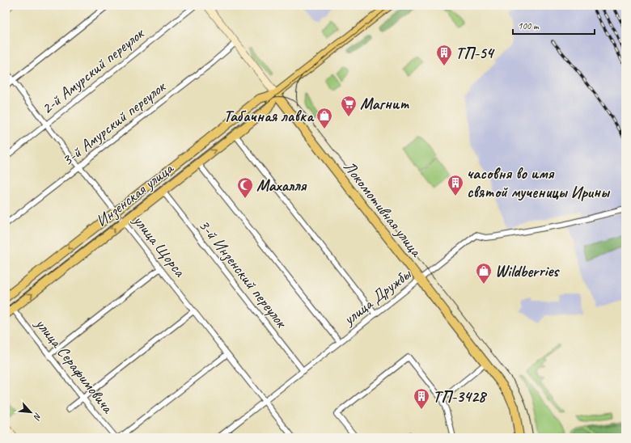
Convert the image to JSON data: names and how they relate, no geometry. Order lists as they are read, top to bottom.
{
  "streets": {
    "main road": ["Инзенская улица", "Локомотивная улица"],
    "street": [
      "2-й Амурский переулок",
      "3-й Амурский переулок",
      "улица Щорса",
      "3-й Инзенский переулок",
      "улица Дружбы",
      "улица Серафимовича"
    ]
  },
  "crossings": [
    ["2-й Амурский переулок", "улица Щорса"],
    ["3-й Амурский переулок", "Локомотивная улица"],
    ["3-й Амурский переулок", "улица Щорса"],
    ["Инзенская улица", "Локомотивная улица"],
    ["Инзенская улица", "улица Щорса"],
    ["Инзенская улица", "3-й Инзенский переулок"],
    ["Инзенская улица", "улица Серафимовича"],
    ["Локомотивная улица", "улица Дружбы"],
    ["улица Щорса", "улица Дружбы"],
    ["3-й Инзенский переулок", "улица Дружбы"]
  ],
  "places": {
    "building": ["ТП-54", "часовня во имя святой мученицы Ирины", "ТП-3428"],
    "supermarket": ["Магнит"],
    "shop": ["Табачная лавка", "Wildberries"],
    "mosque": ["Махалля"]
  },
  "scale_bar": "100 m",
  "north": "bottom right"
}
